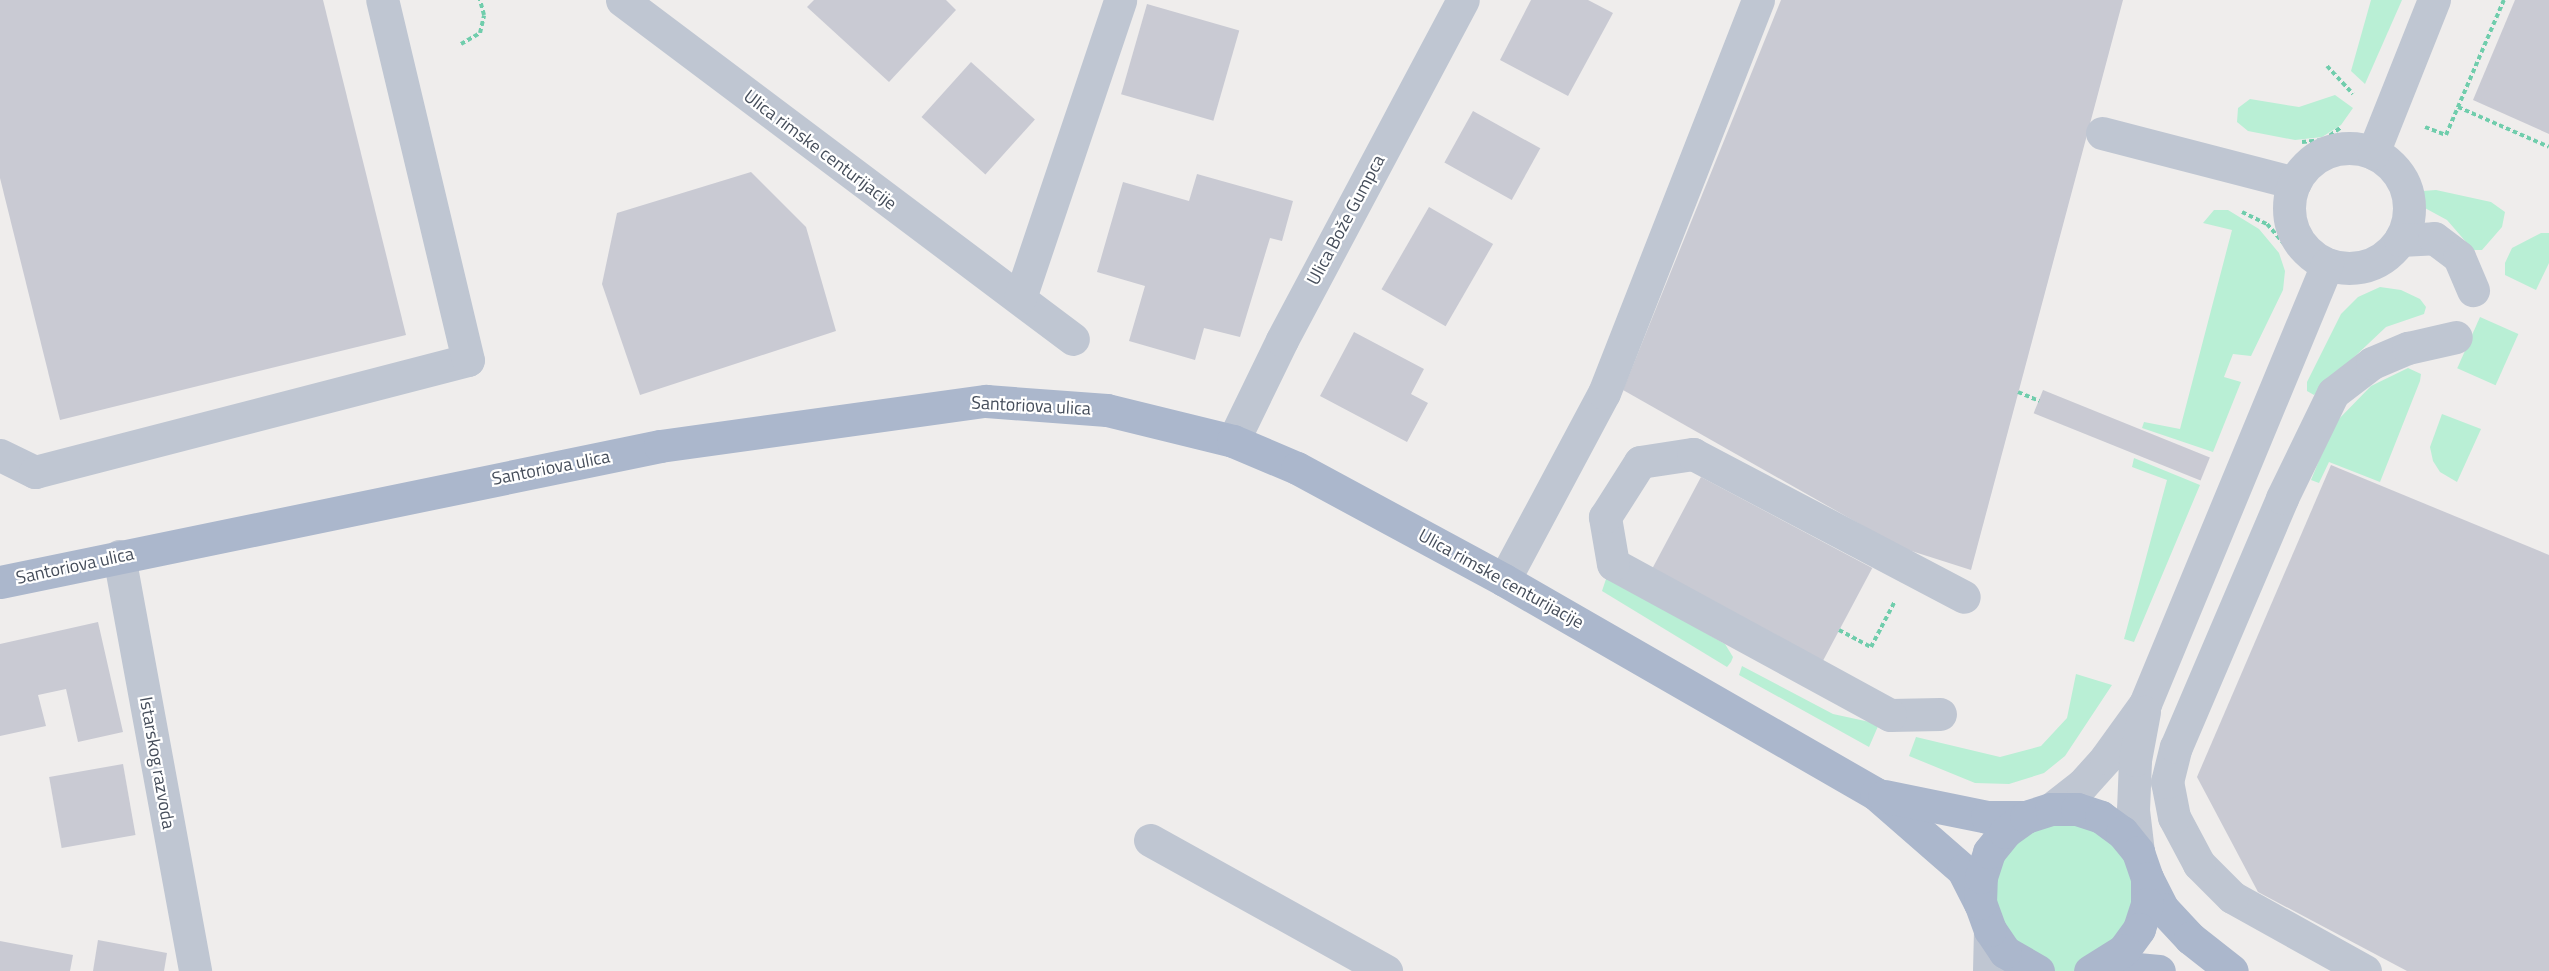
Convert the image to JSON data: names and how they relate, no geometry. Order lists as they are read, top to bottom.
{
  "streets": {
    "main road": ["Ulica rimske centurijacije", "Santoriova ulica"],
    "street": ["Ulica Bože Gumpca", "Istarskog razvoda"]
  },
  "crossings": [
    ["Ulica rimske centurijacije", "Ulica Bože Gumpca"],
    ["Ulica rimske centurijacije", "Santoriova ulica"],
    ["Santoriova ulica", "Istarskog razvoda"]
  ]
}
